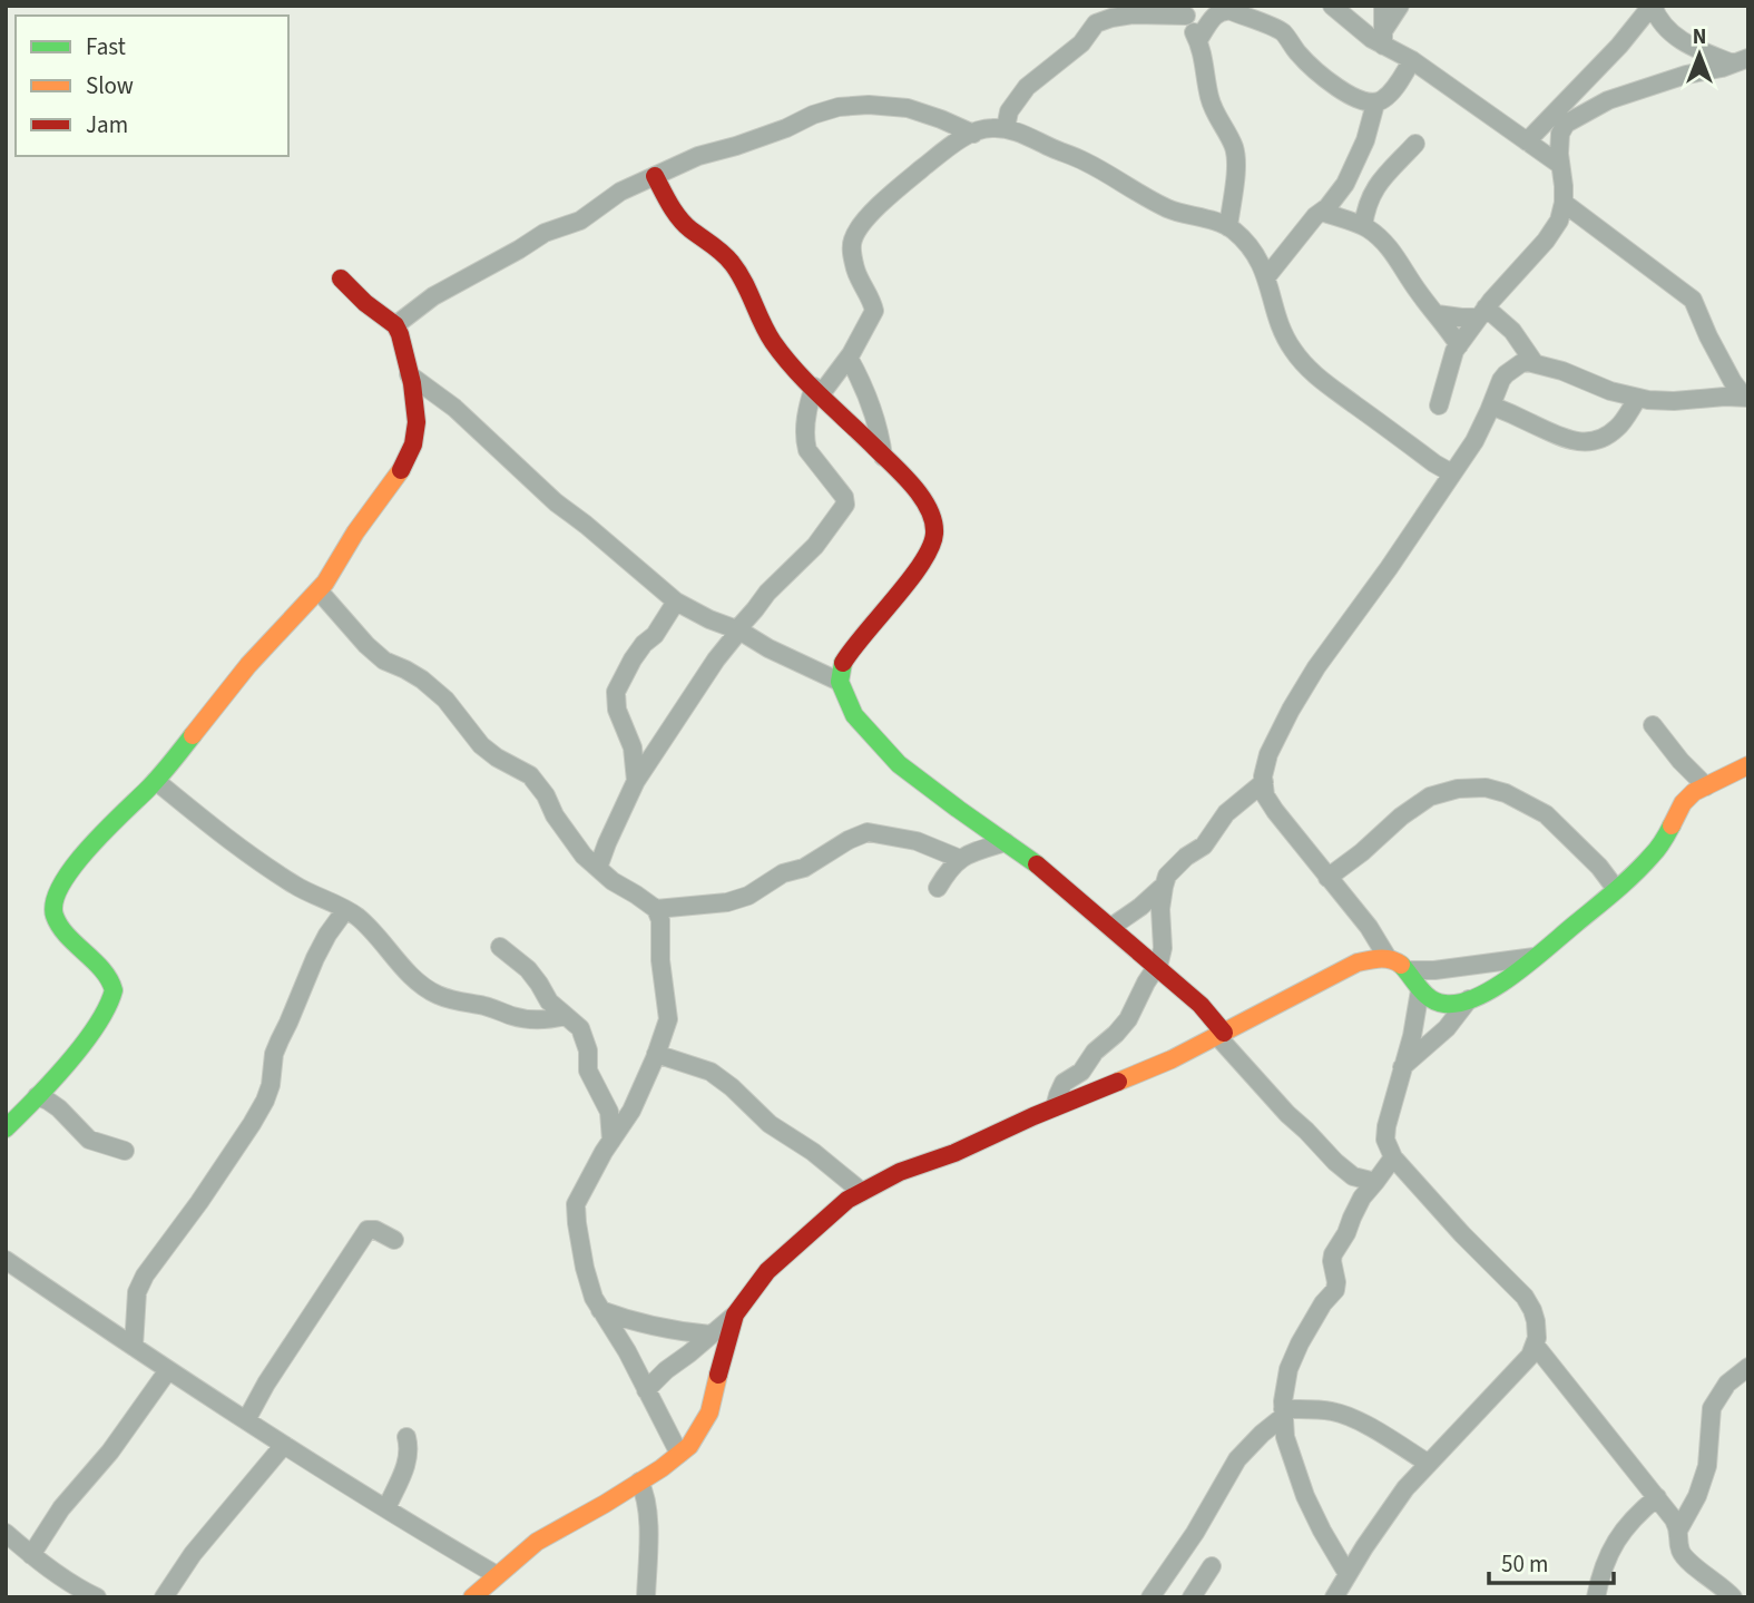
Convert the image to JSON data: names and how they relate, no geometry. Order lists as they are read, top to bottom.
{
  "legend": ["Fast", "Slow", "Jam"],
  "scale_bar": "50 m",
  "north": "top"
}
